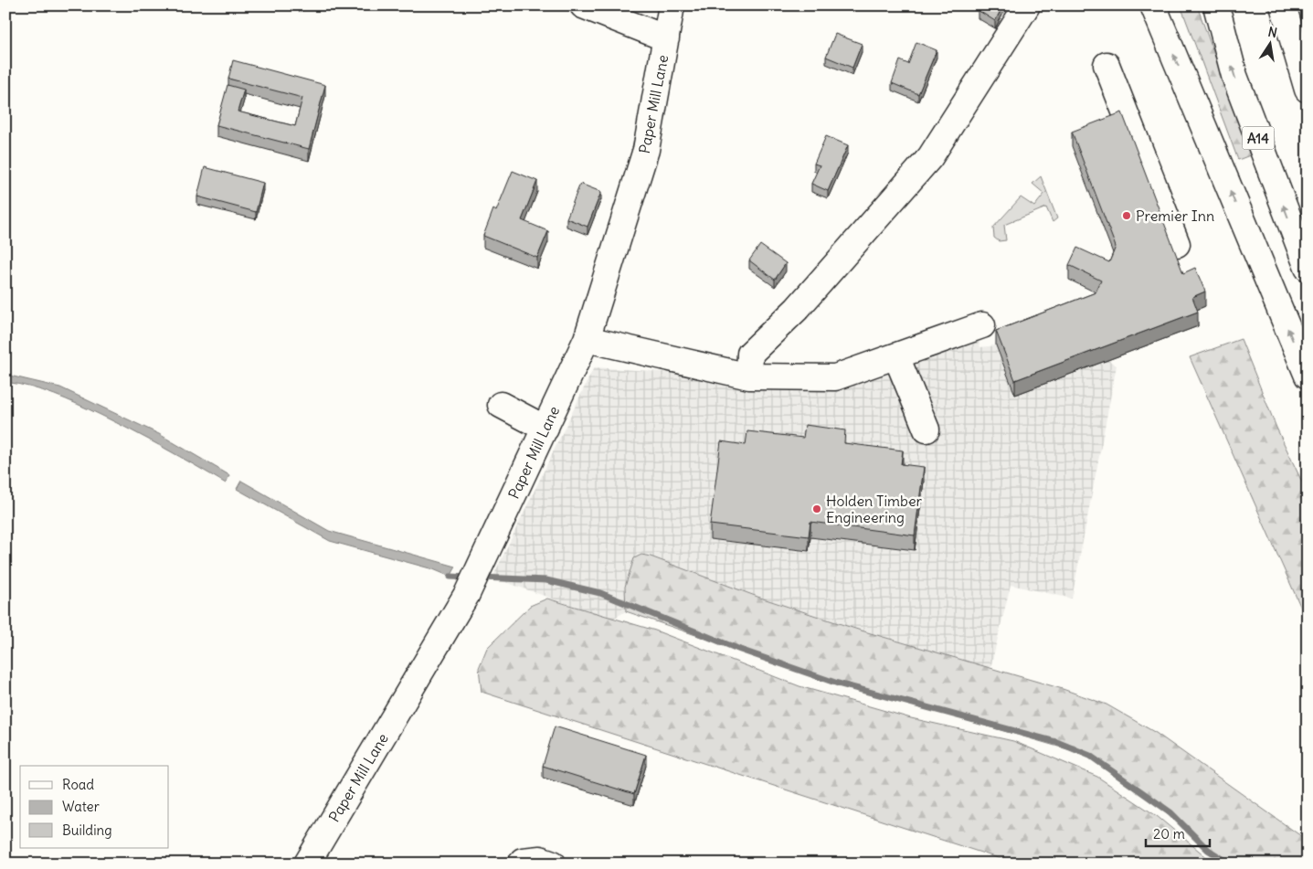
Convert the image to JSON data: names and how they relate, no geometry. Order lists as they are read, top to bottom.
{
  "streets": {
    "main road": ["Paper Mill Lane", "A14"]
  },
  "places": ["Premier Inn", "Holden Timber Engineering"],
  "legend": ["Road", "Water", "Building"],
  "scale_bar": "20 m",
  "north": "top"
}
